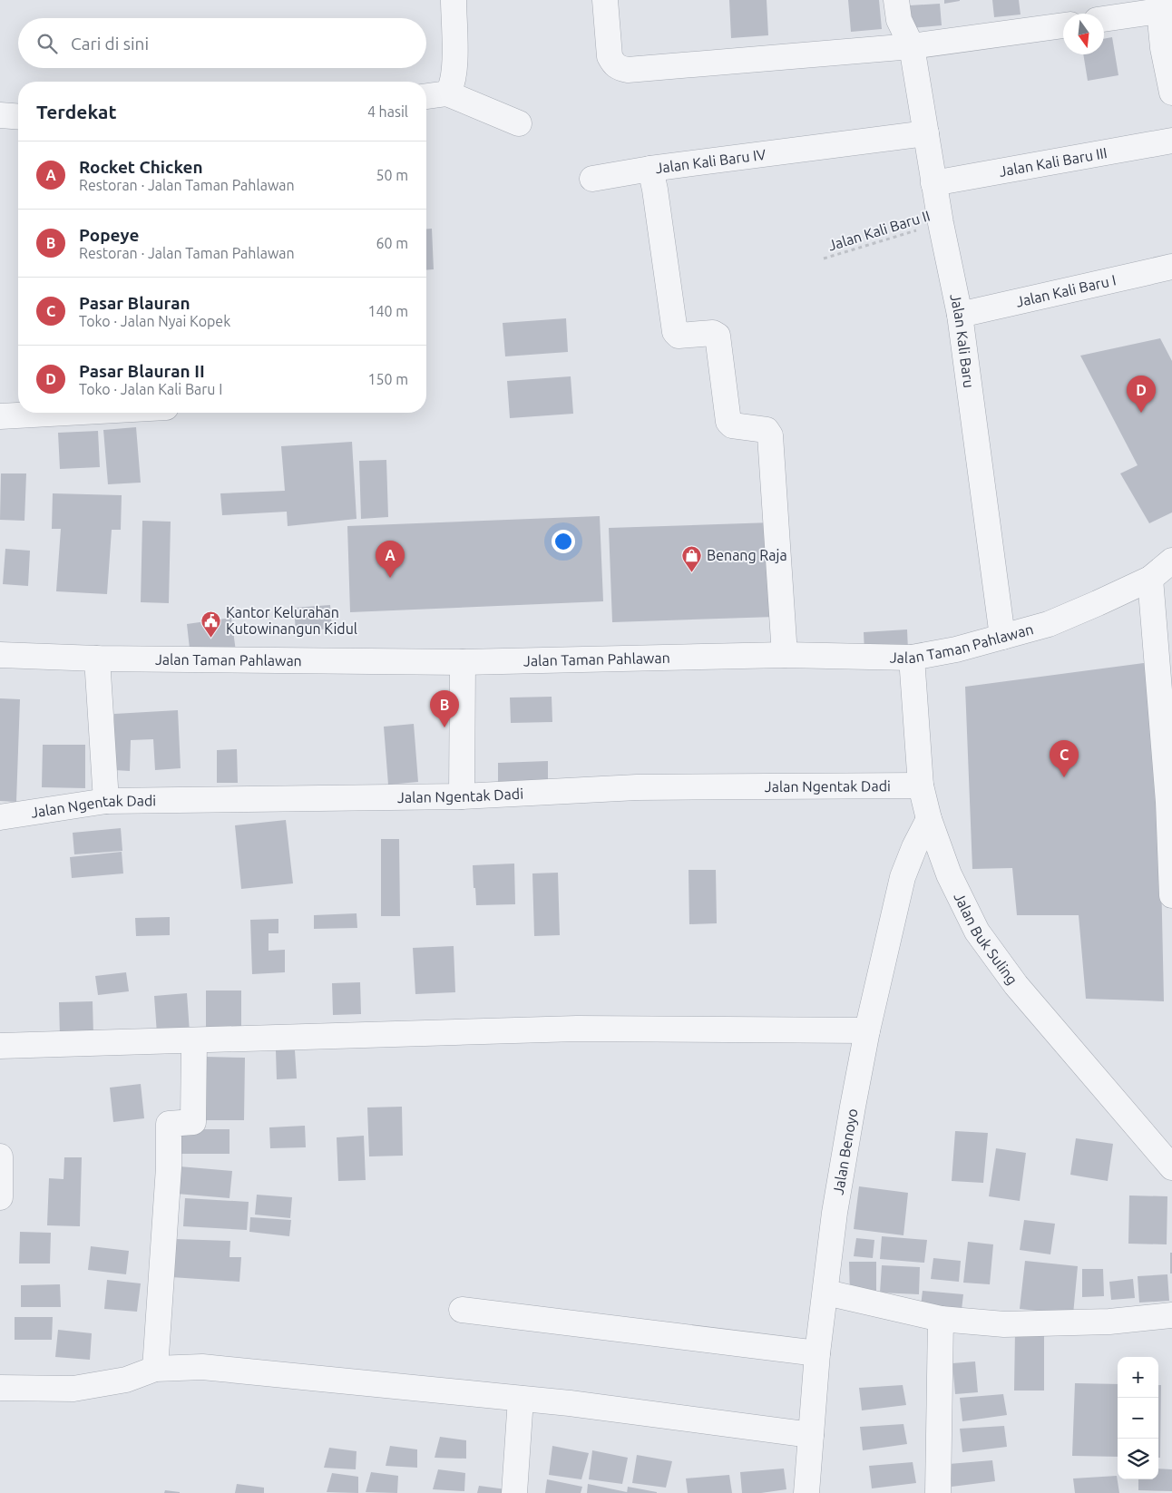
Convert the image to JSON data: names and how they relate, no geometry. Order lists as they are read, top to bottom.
{
  "streets": {
    "street": [
      "Jalan Kali Baru IV",
      "Jalan Kali Baru III",
      "Jalan Kali Baru I",
      "Jalan Kali Baru",
      "Jalan Taman Pahlawan",
      "Jalan Ngentak Dadi",
      "Jalan Buk Suling",
      "Jalan Benoyo"
    ],
    "path": ["Jalan Kali Baru II"]
  },
  "crossings": [
    ["Jalan Kali Baru IV", "Jalan Kali Baru"],
    ["Jalan Kali Baru IV", "Jalan Taman Pahlawan"],
    ["Jalan Kali Baru III", "Jalan Kali Baru"],
    ["Jalan Kali Baru II", "Jalan Kali Baru"],
    ["Jalan Kali Baru I", "Jalan Kali Baru"],
    ["Jalan Kali Baru", "Jalan Taman Pahlawan"],
    ["Jalan Taman Pahlawan", "Jalan Buk Suling"],
    ["Jalan Ngentak Dadi", "Jalan Buk Suling"],
    ["Jalan Buk Suling", "Jalan Benoyo"]
  ],
  "places": {
    "shop": ["Benang Raja"],
    "public building": ["Kantor Kelurahan Kutowinangun Kidul"]
  },
  "north": "bottom",
  "page": {
    "search": "Cari di sini",
    "heading": ["Terdekat", "4 hasil"],
    "list": [
      {
        "mark": "A",
        "name": "Rocket Chicken",
        "note": "Restoran · Jalan Taman Pahlawan",
        "value": "50 m"
      },
      {
        "mark": "B",
        "name": "Popeye",
        "note": "Restoran · Jalan Taman Pahlawan",
        "value": "60 m"
      },
      {
        "mark": "C",
        "name": "Pasar Blauran",
        "note": "Toko · Jalan Nyai Kopek",
        "value": "140 m"
      },
      {
        "mark": "D",
        "name": "Pasar Blauran II",
        "note": "Toko · Jalan Kali Baru I",
        "value": "150 m"
      }
    ],
    "pins": [
      "D",
      "A",
      "B",
      "C"
    ],
    "map_buttons": ["+", "−"]
  }
}
